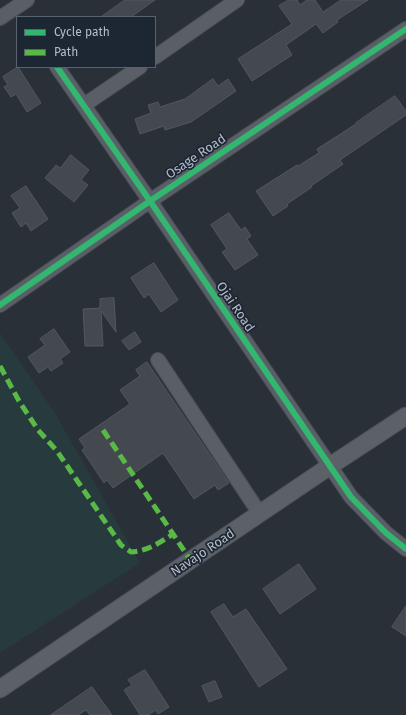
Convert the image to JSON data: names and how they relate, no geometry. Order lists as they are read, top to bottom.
{
  "streets": {
    "main road": ["Navajo Road"],
    "street": ["Osage Road", "Ojai Road"]
  },
  "crossings": [
    ["Osage Road", "Ojai Road"],
    ["Ojai Road", "Navajo Road"]
  ],
  "legend": ["Cycle path", "Path"]
}
